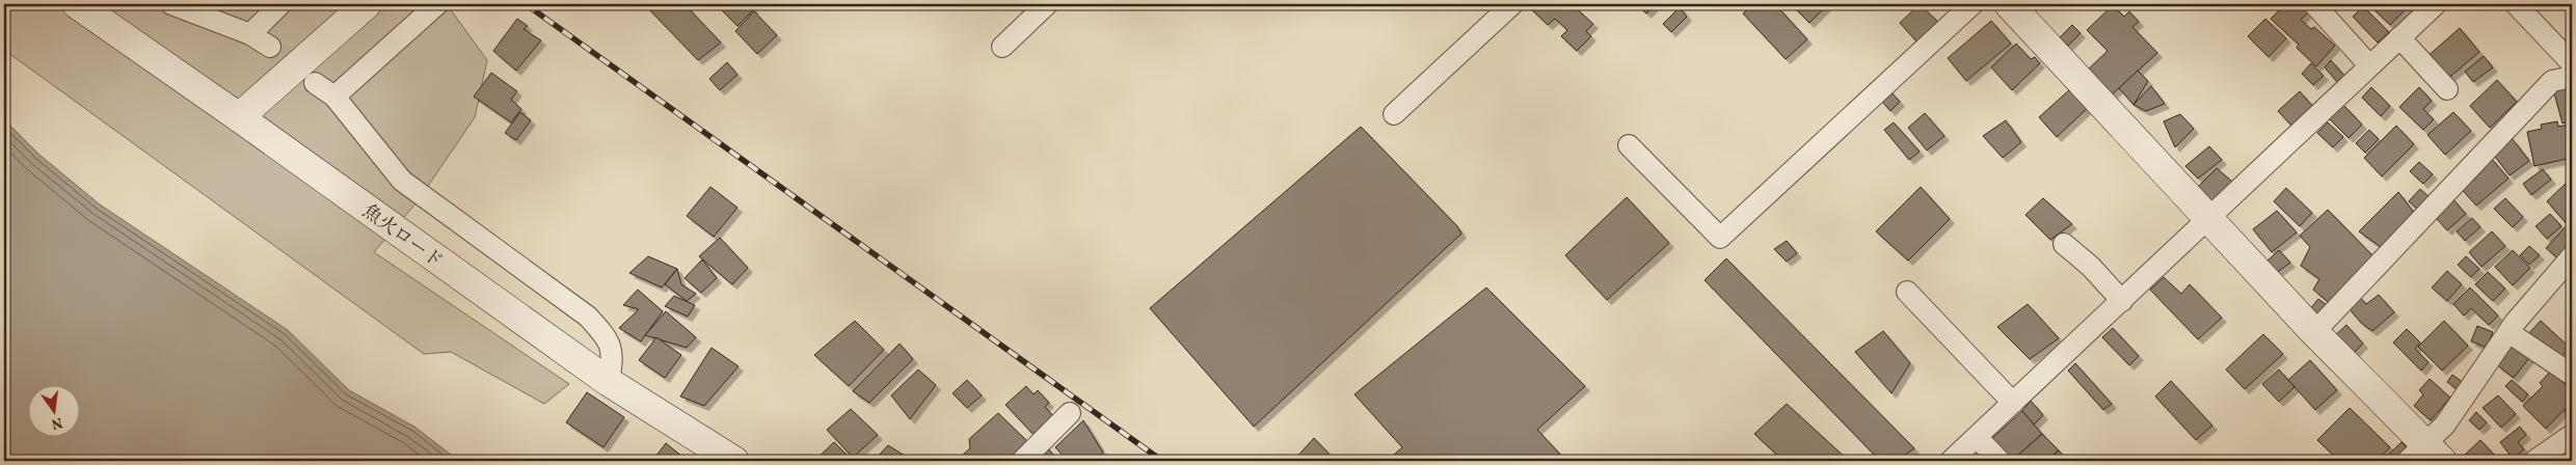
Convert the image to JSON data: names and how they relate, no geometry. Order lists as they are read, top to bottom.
{
  "streets": {
    "street": ["魚火ロード"]
  },
  "north": "bottom"
}
